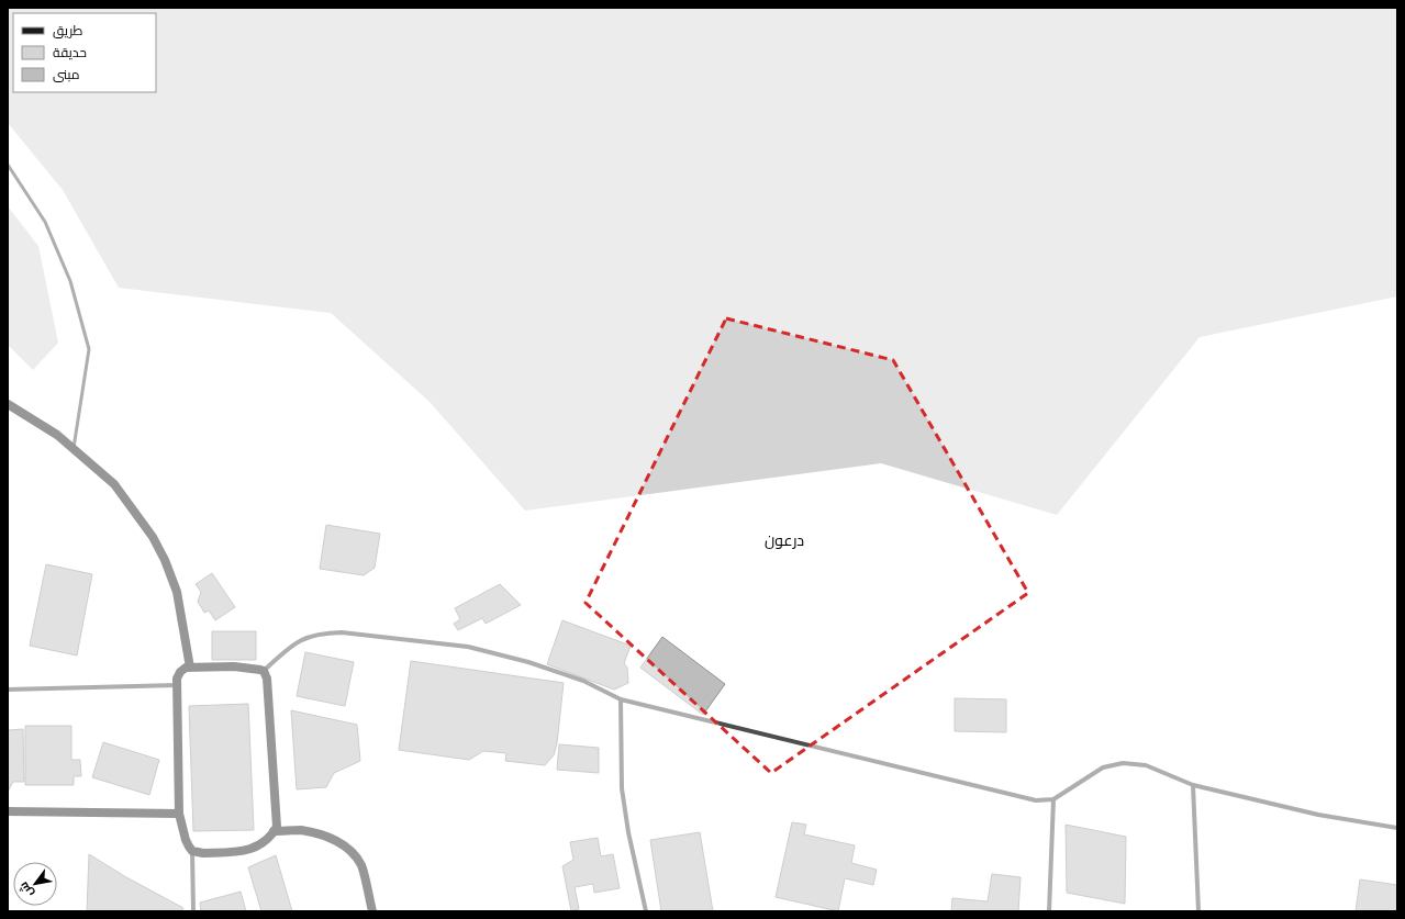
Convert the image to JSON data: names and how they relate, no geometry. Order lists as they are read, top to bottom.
{
  "districts": ["درعون"],
  "legend": ["طريق", "حديقة", "مبنى"],
  "north": "bottom left"
}
